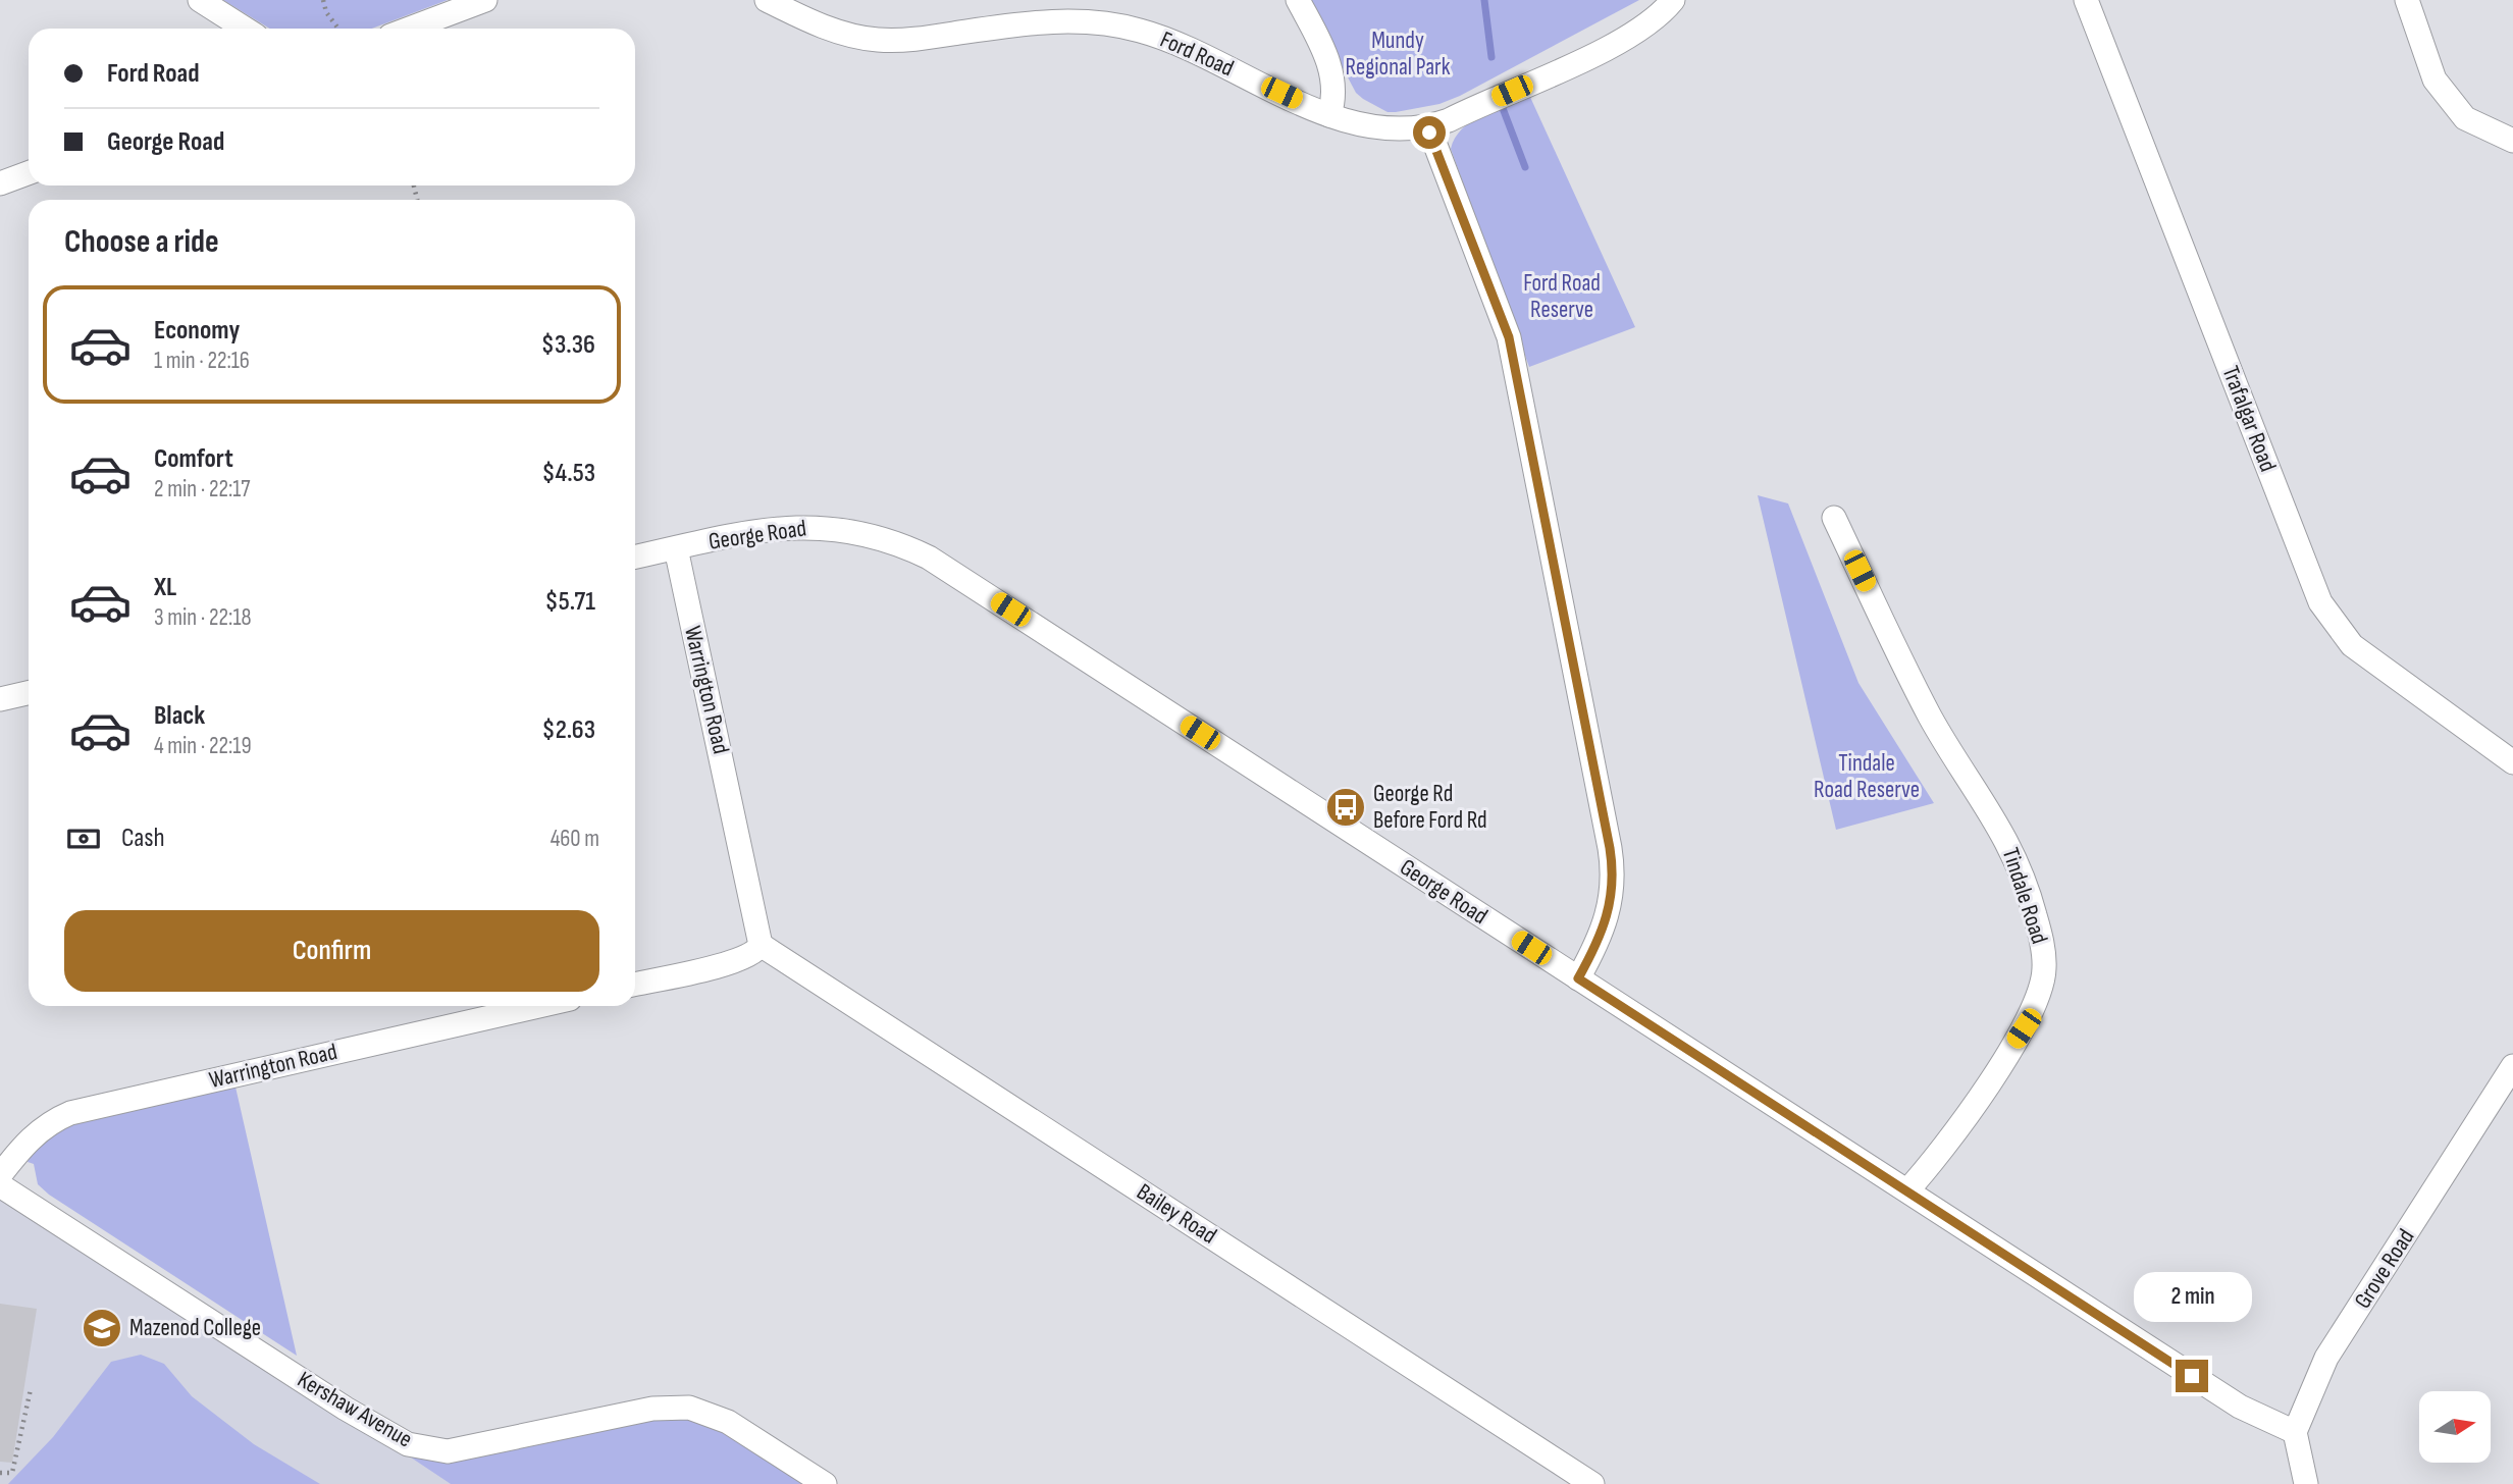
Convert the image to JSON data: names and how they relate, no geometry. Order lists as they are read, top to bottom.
{
  "streets": {
    "street": [
      "Ford Road",
      "Trafalgar Road",
      "George Road",
      "Warrington Road",
      "Tindale Road",
      "Bailey Road",
      "Grove Road",
      "Kershaw Avenue"
    ]
  },
  "crossings": [
    ["George Road", "Warrington Road"],
    ["George Road", "Tindale Road"],
    ["George Road", "Grove Road"],
    ["Warrington Road", "Bailey Road"]
  ],
  "parks": ["Mundy Regional Park", "Ford Road Reserve", "Tindale Road Reserve"],
  "places": {
    "bus stop": ["George Rd Before Ford Rd"],
    "school or university": ["Mazenod College"]
  },
  "north": "right",
  "page": {
    "banner": ["Ford Road", "George Road"],
    "heading": "Choose a ride",
    "list": [
      {
        "name": "Economy",
        "note": "1 min · 22:16",
        "value": "$3.36"
      },
      {
        "name": "Comfort",
        "note": "2 min · 22:17",
        "value": "$4.53"
      },
      {
        "name": "XL",
        "note": "3 min · 22:18",
        "value": "$5.71"
      },
      {
        "name": "Black",
        "note": "4 min · 22:19",
        "value": "$2.63"
      }
    ],
    "pay": ["Cash", "460 m"],
    "buttons": "Confirm",
    "bubble": "2 min"
  }
}
